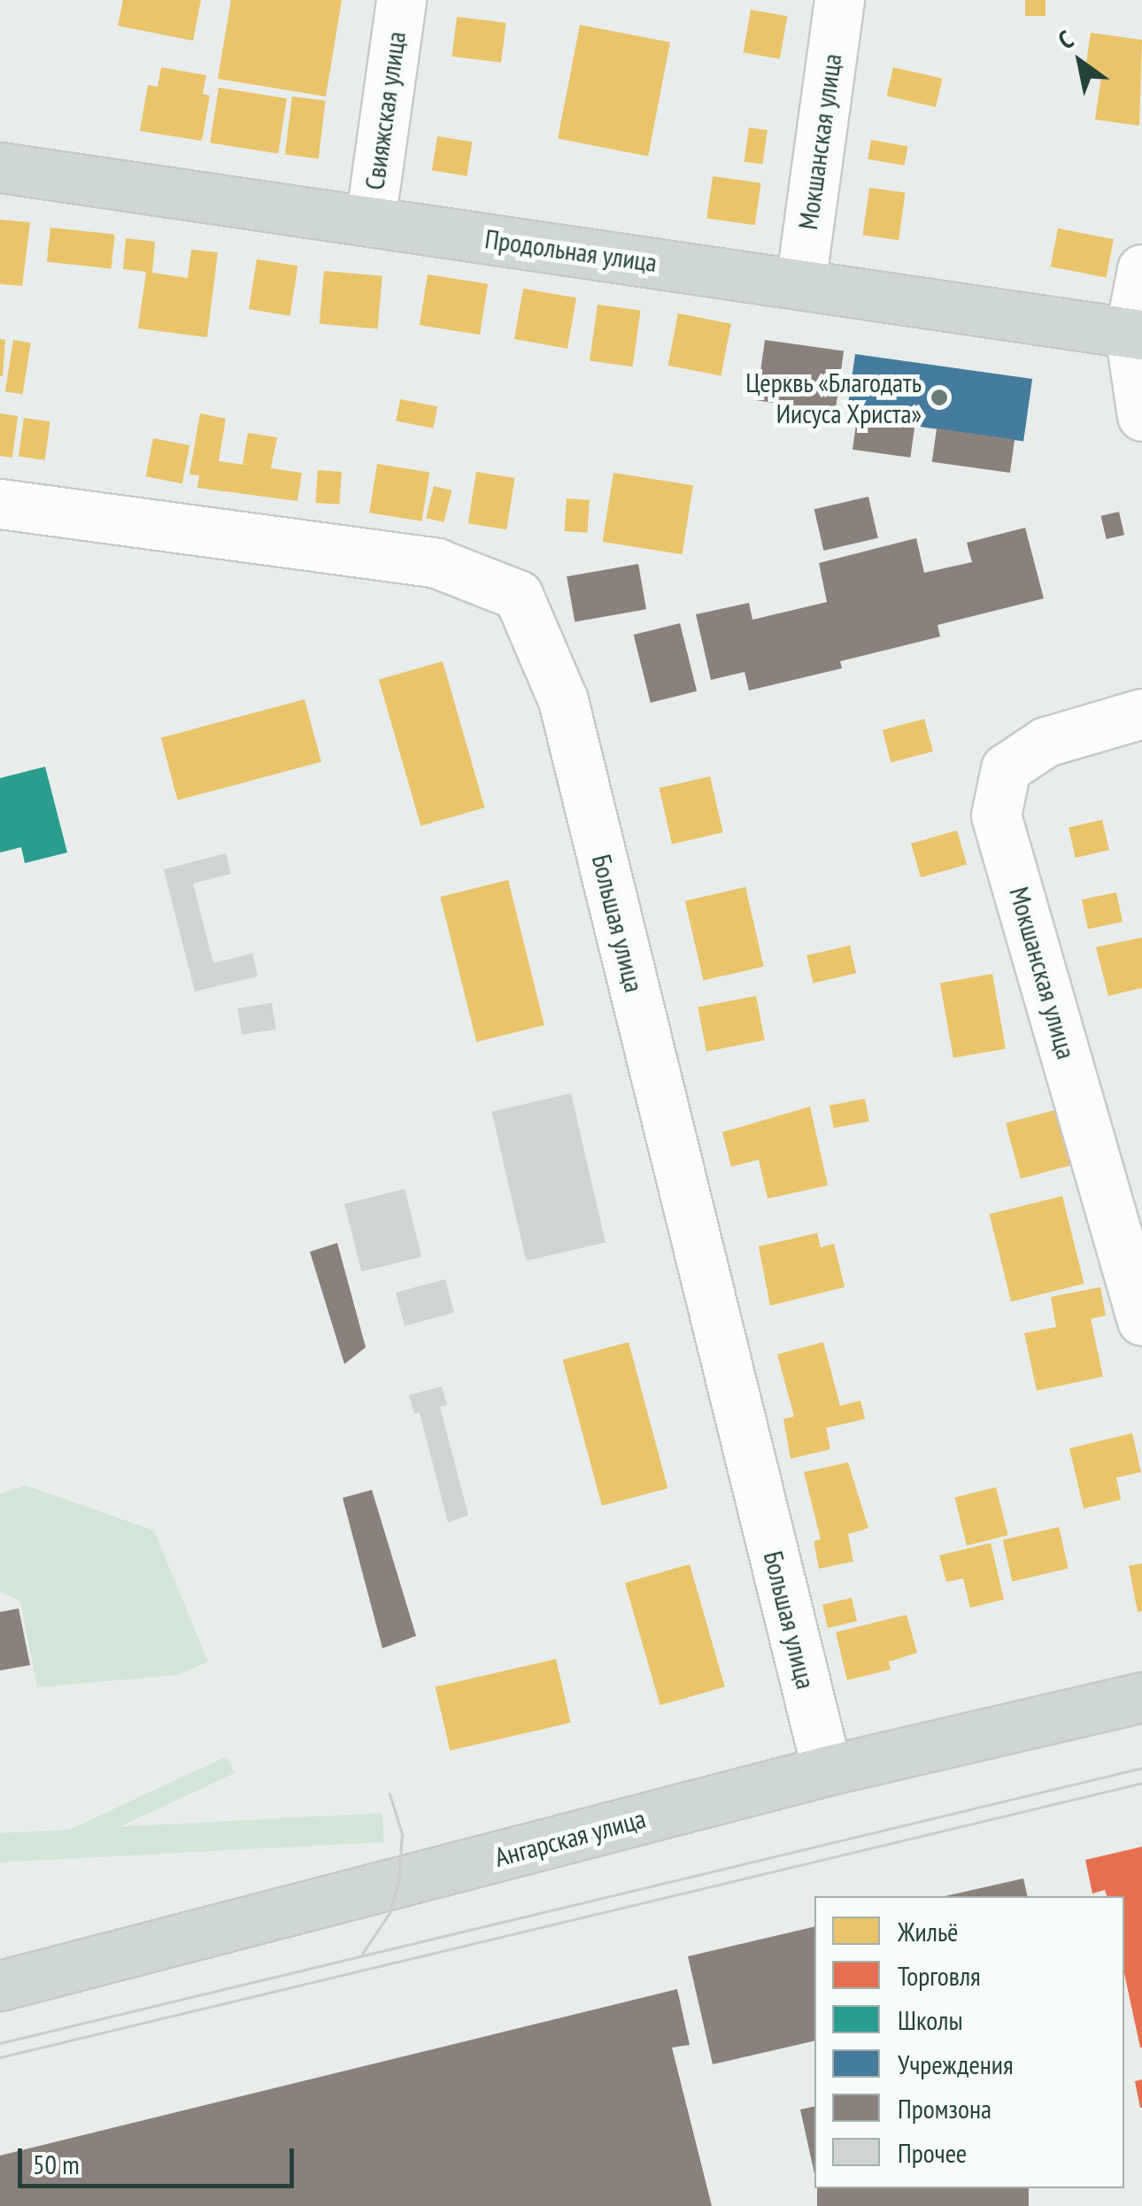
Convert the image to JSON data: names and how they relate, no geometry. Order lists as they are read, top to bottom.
{
  "streets": {
    "main road": ["Продольная улица", "Ангарская улица"],
    "street": ["Свияжская улица", "Мокшанская улица", "Большая улица"]
  },
  "crossings": [
    ["Свияжская улица", "Продольная улица"],
    ["Мокшанская улица", "Продольная улица"],
    ["Большая улица", "Ангарская улица"]
  ],
  "places": ["Церквь «Благодать Иисуса Христа»"],
  "legend": [
    "Жильё",
    "Торговля",
    "Школы",
    "Учреждения",
    "Промзона",
    "Прочее"
  ],
  "scale_bar": "50 m",
  "north": "top left"
}
